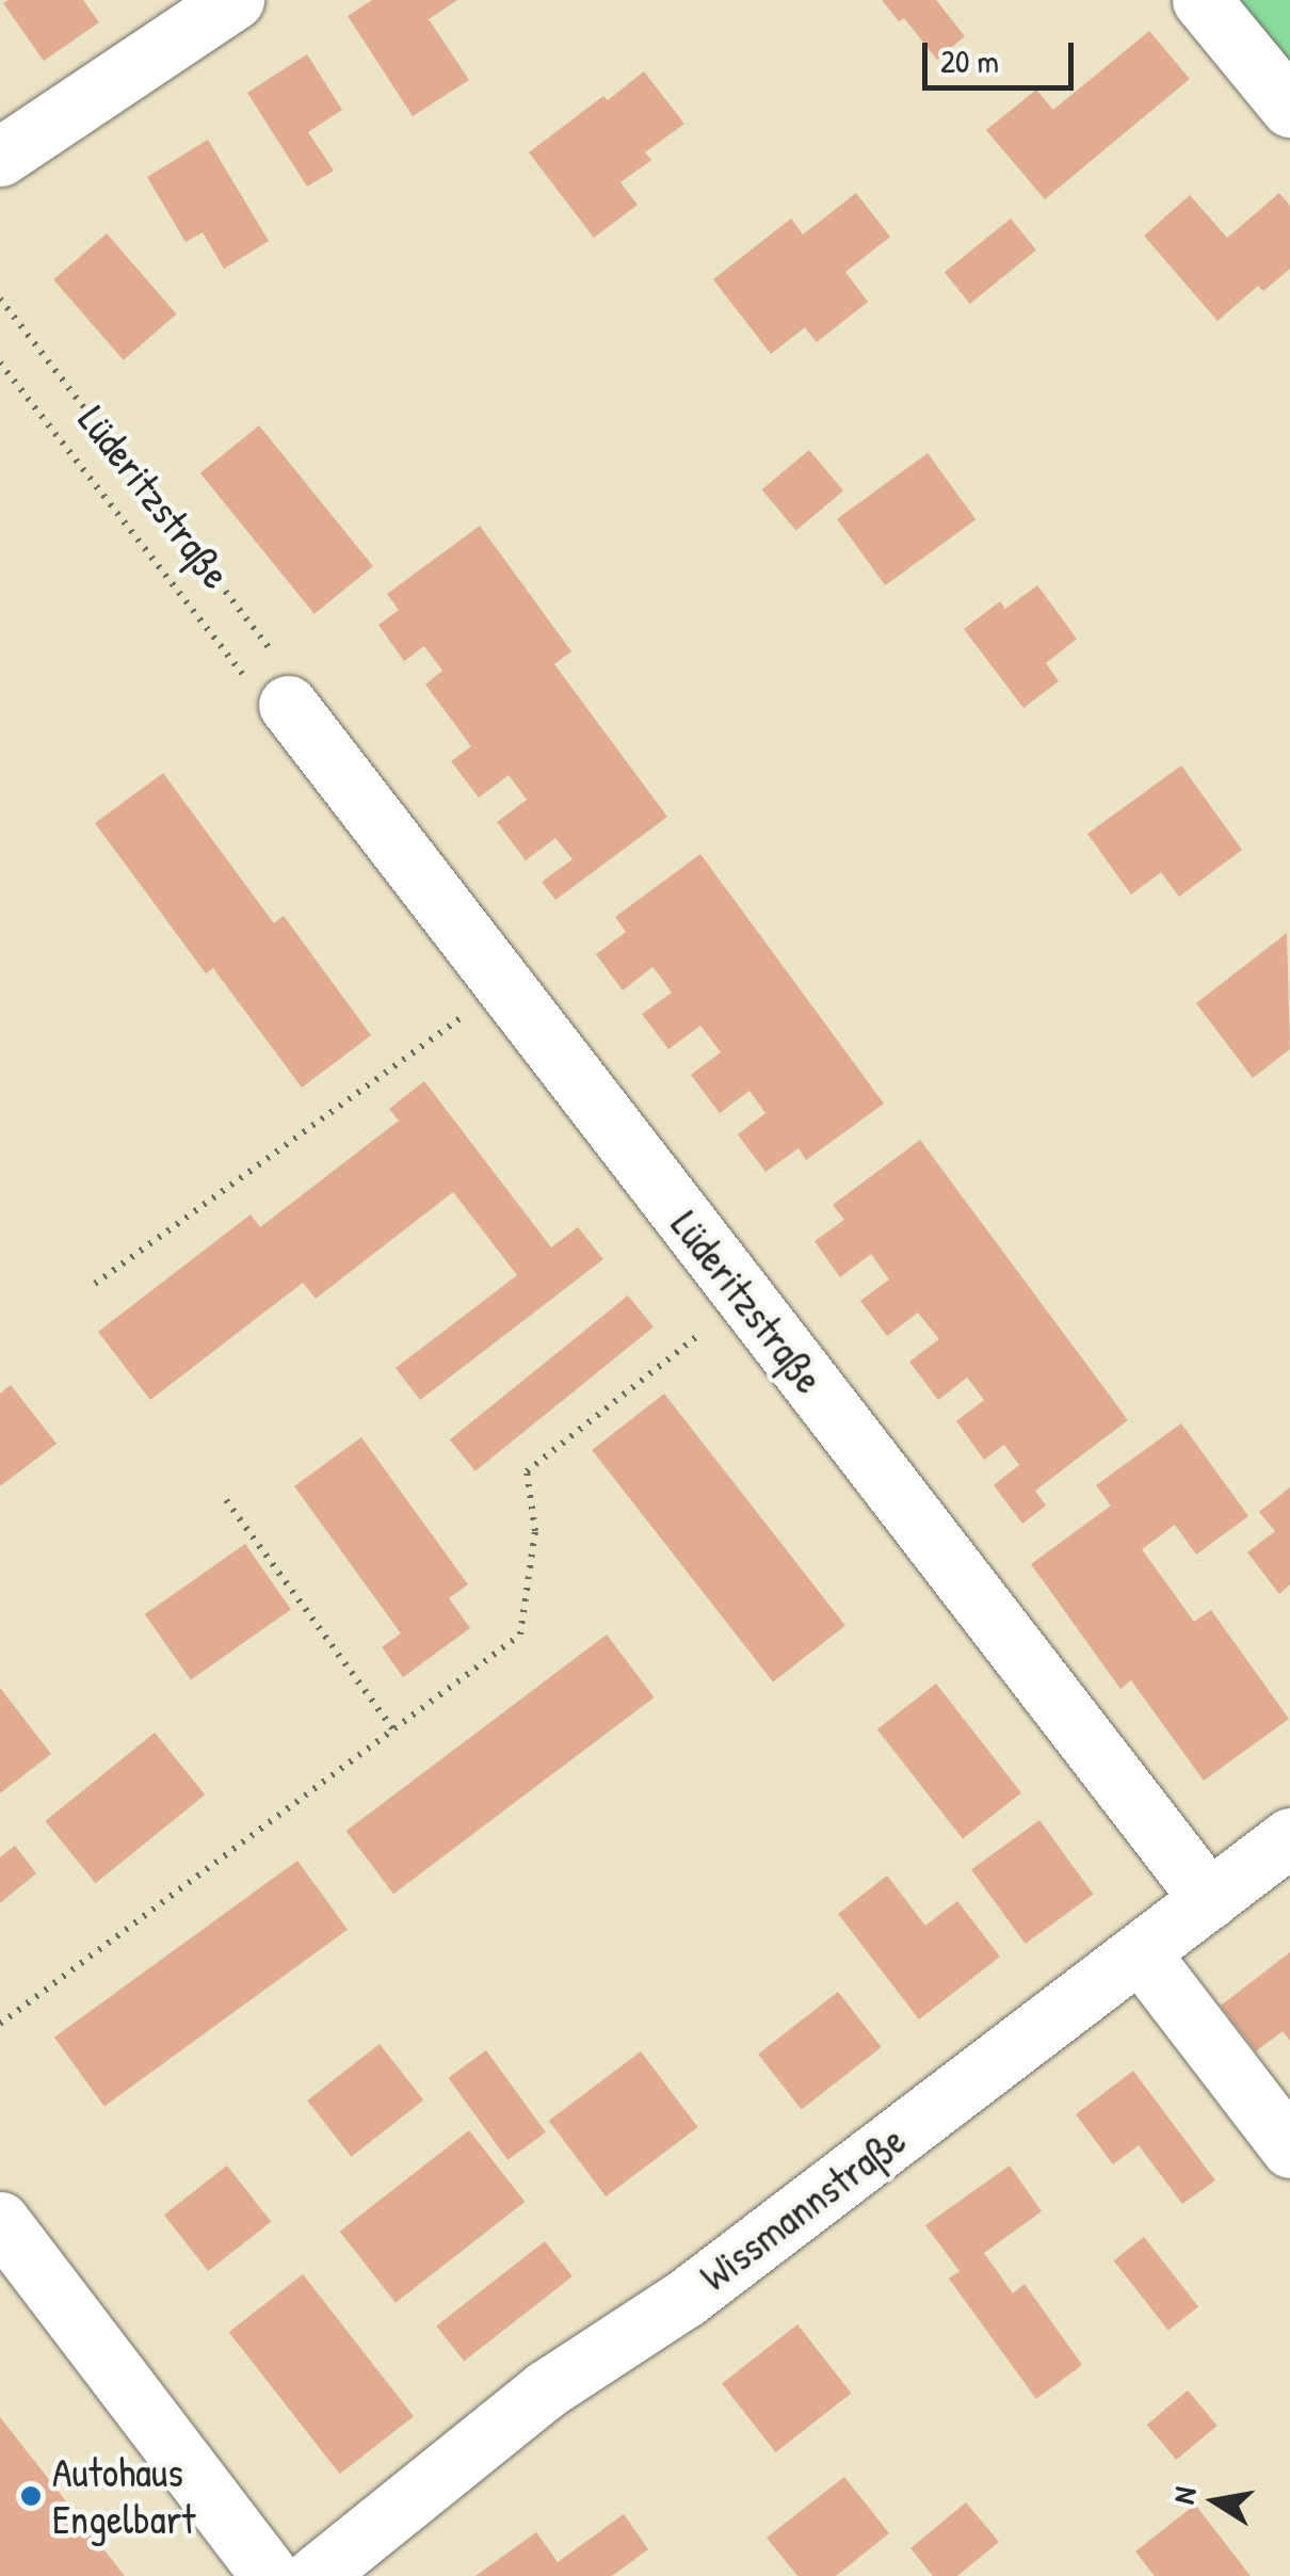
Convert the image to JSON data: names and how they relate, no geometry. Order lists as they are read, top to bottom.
{
  "streets": {
    "street": ["Lüderitzstraße", "Wissmannstraße"]
  },
  "crossings": [
    ["Lüderitzstraße", "Wissmannstraße"]
  ],
  "places": ["Autohaus Engelbart"],
  "scale_bar": "20 m",
  "north": "left"
}
